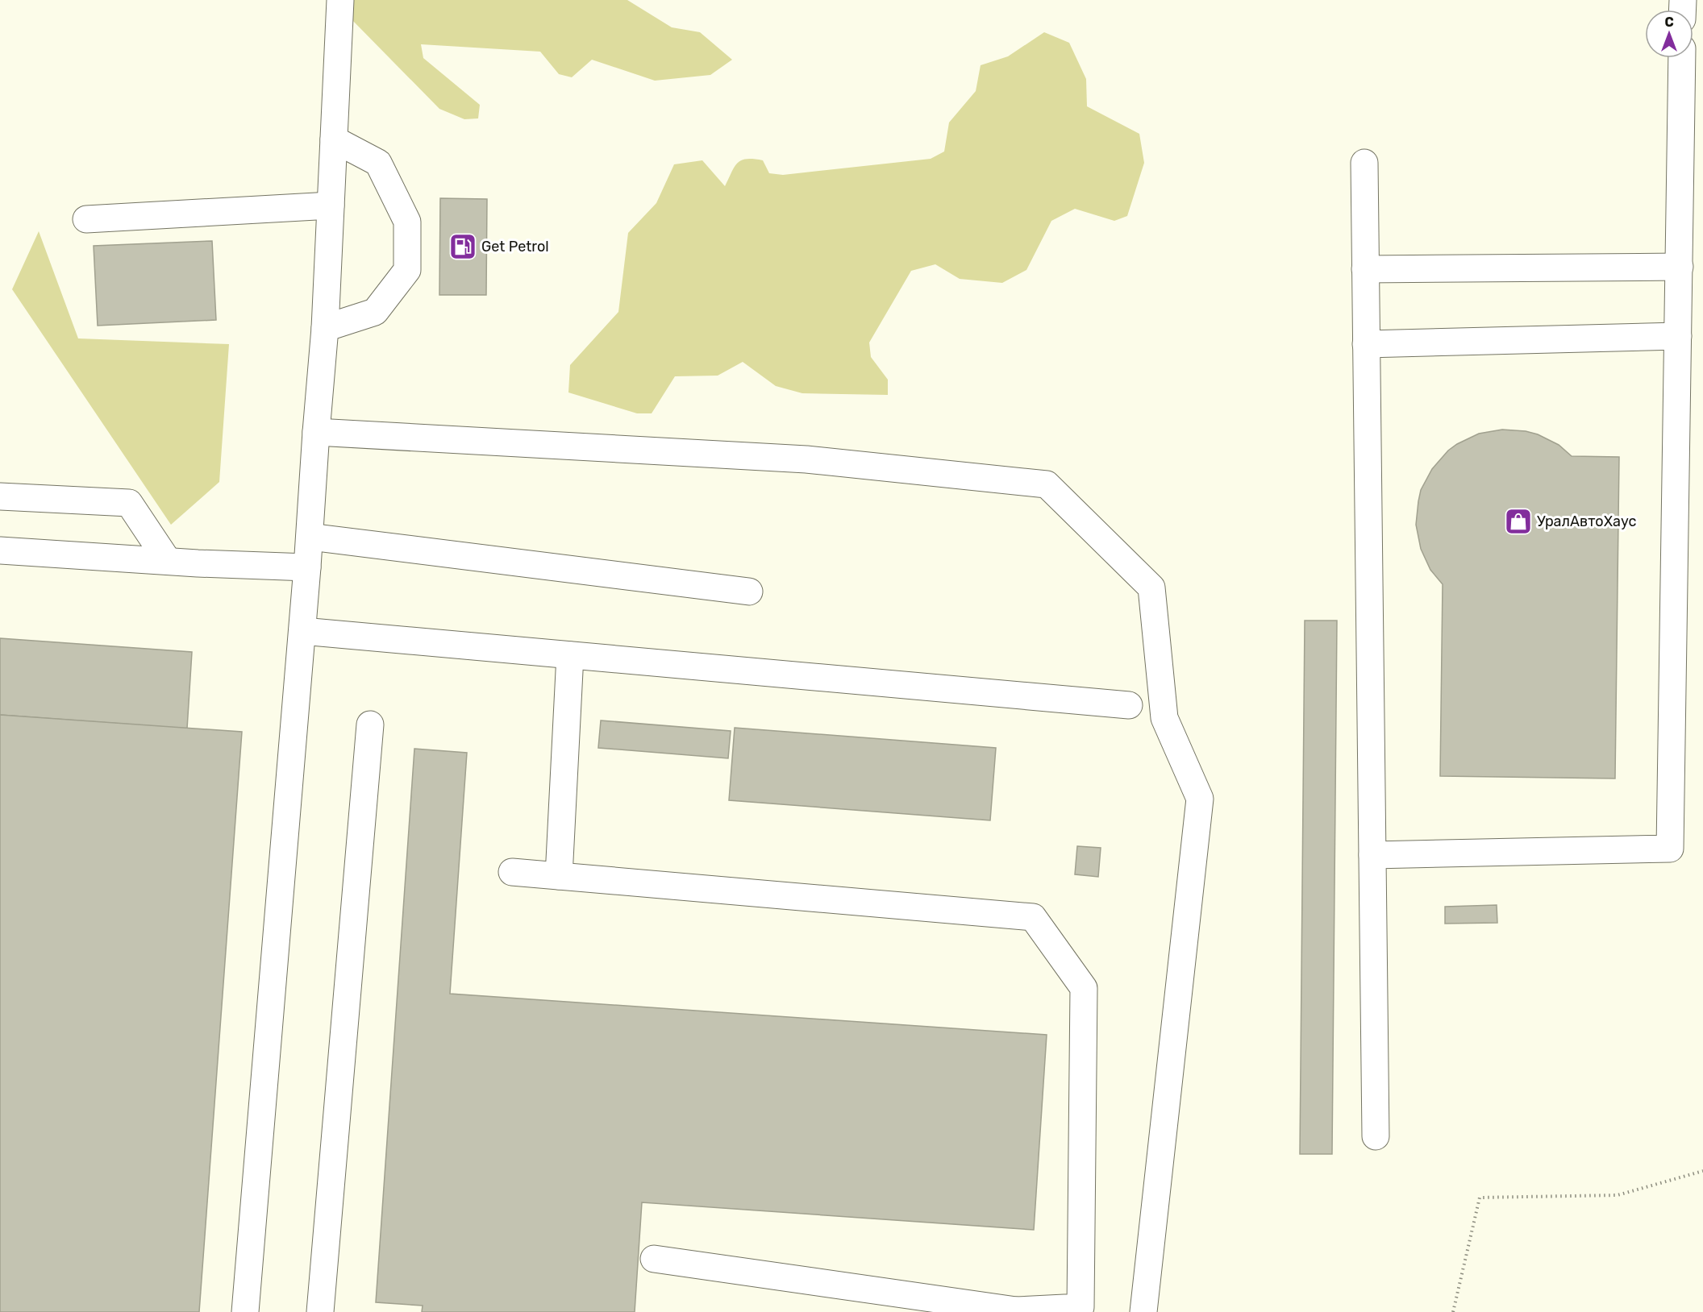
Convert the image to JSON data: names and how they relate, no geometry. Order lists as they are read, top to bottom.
{
  "places": {
    "fuel station": ["Get Petrol"],
    "shop": ["УралАвтоХаус"]
  },
  "north": "top"
}
